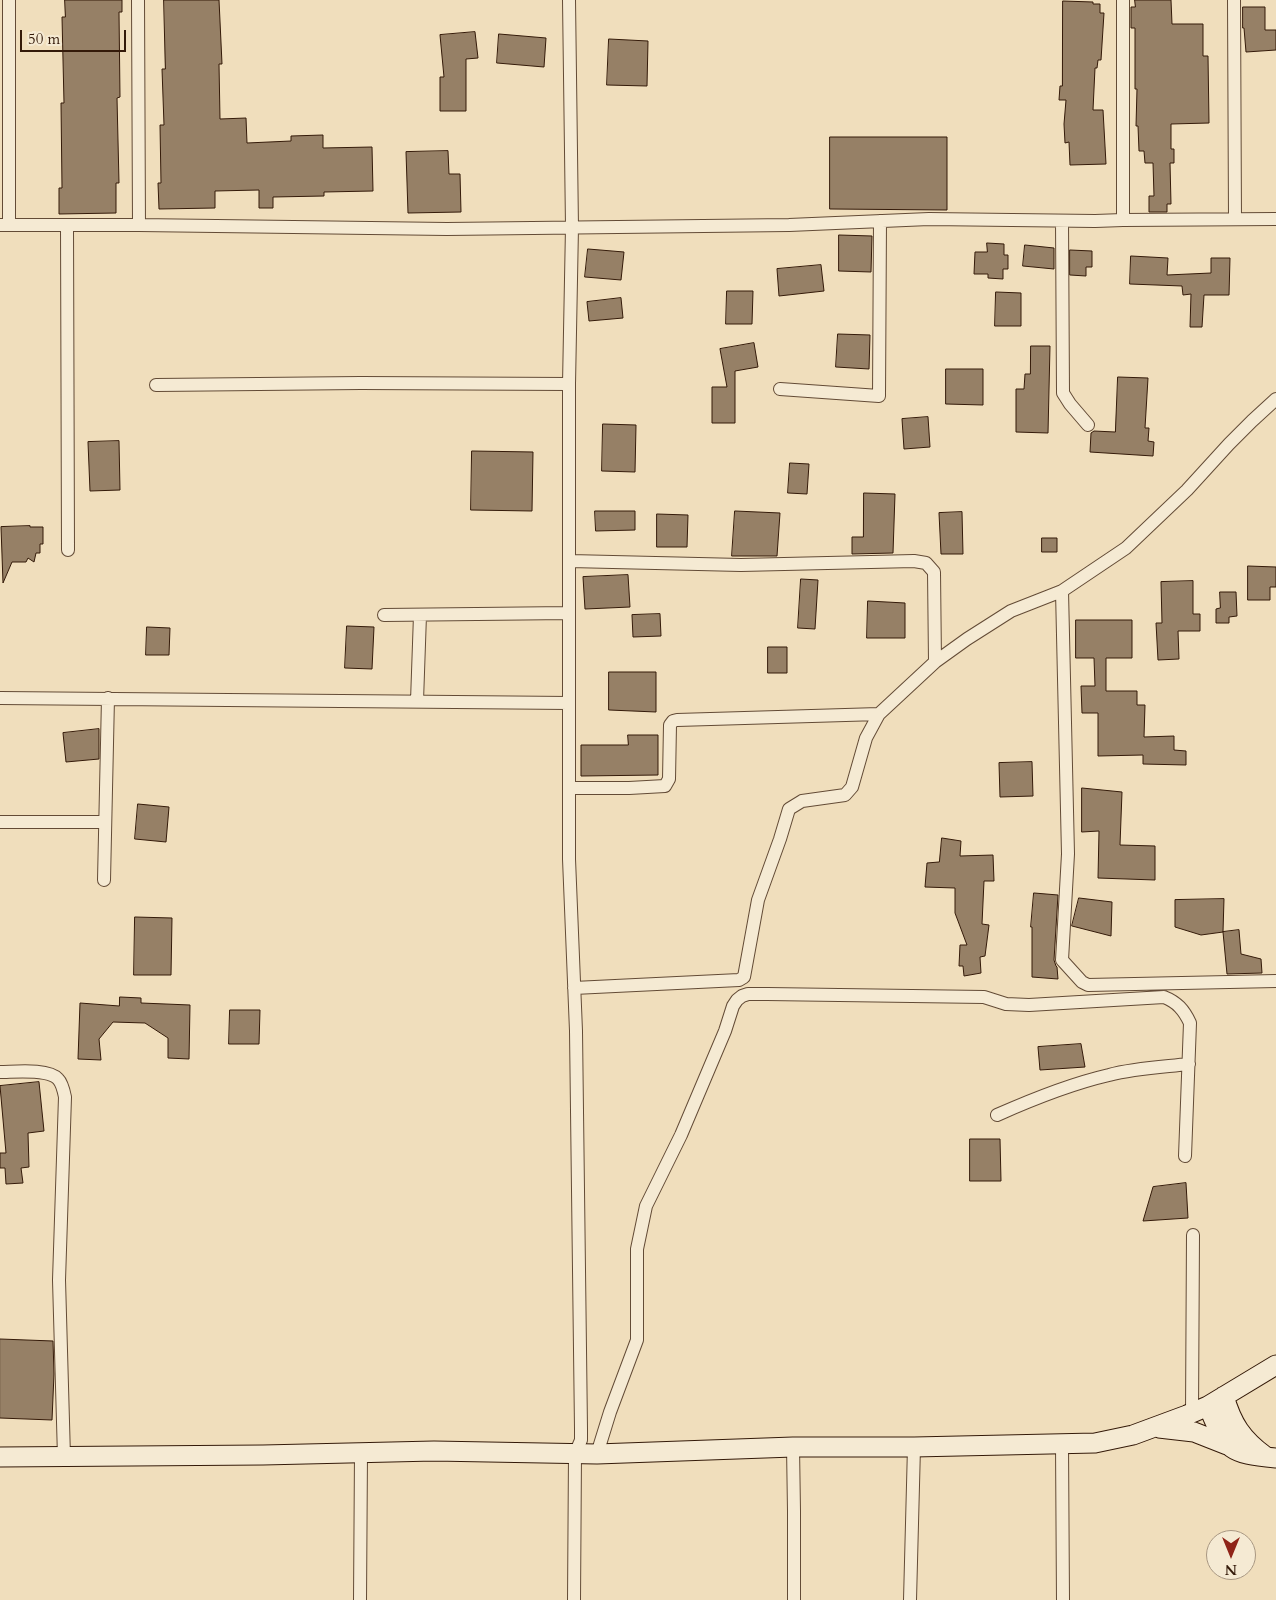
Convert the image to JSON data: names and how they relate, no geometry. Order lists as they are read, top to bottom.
{
  "scale_bar": "50 m",
  "north": "bottom"
}
